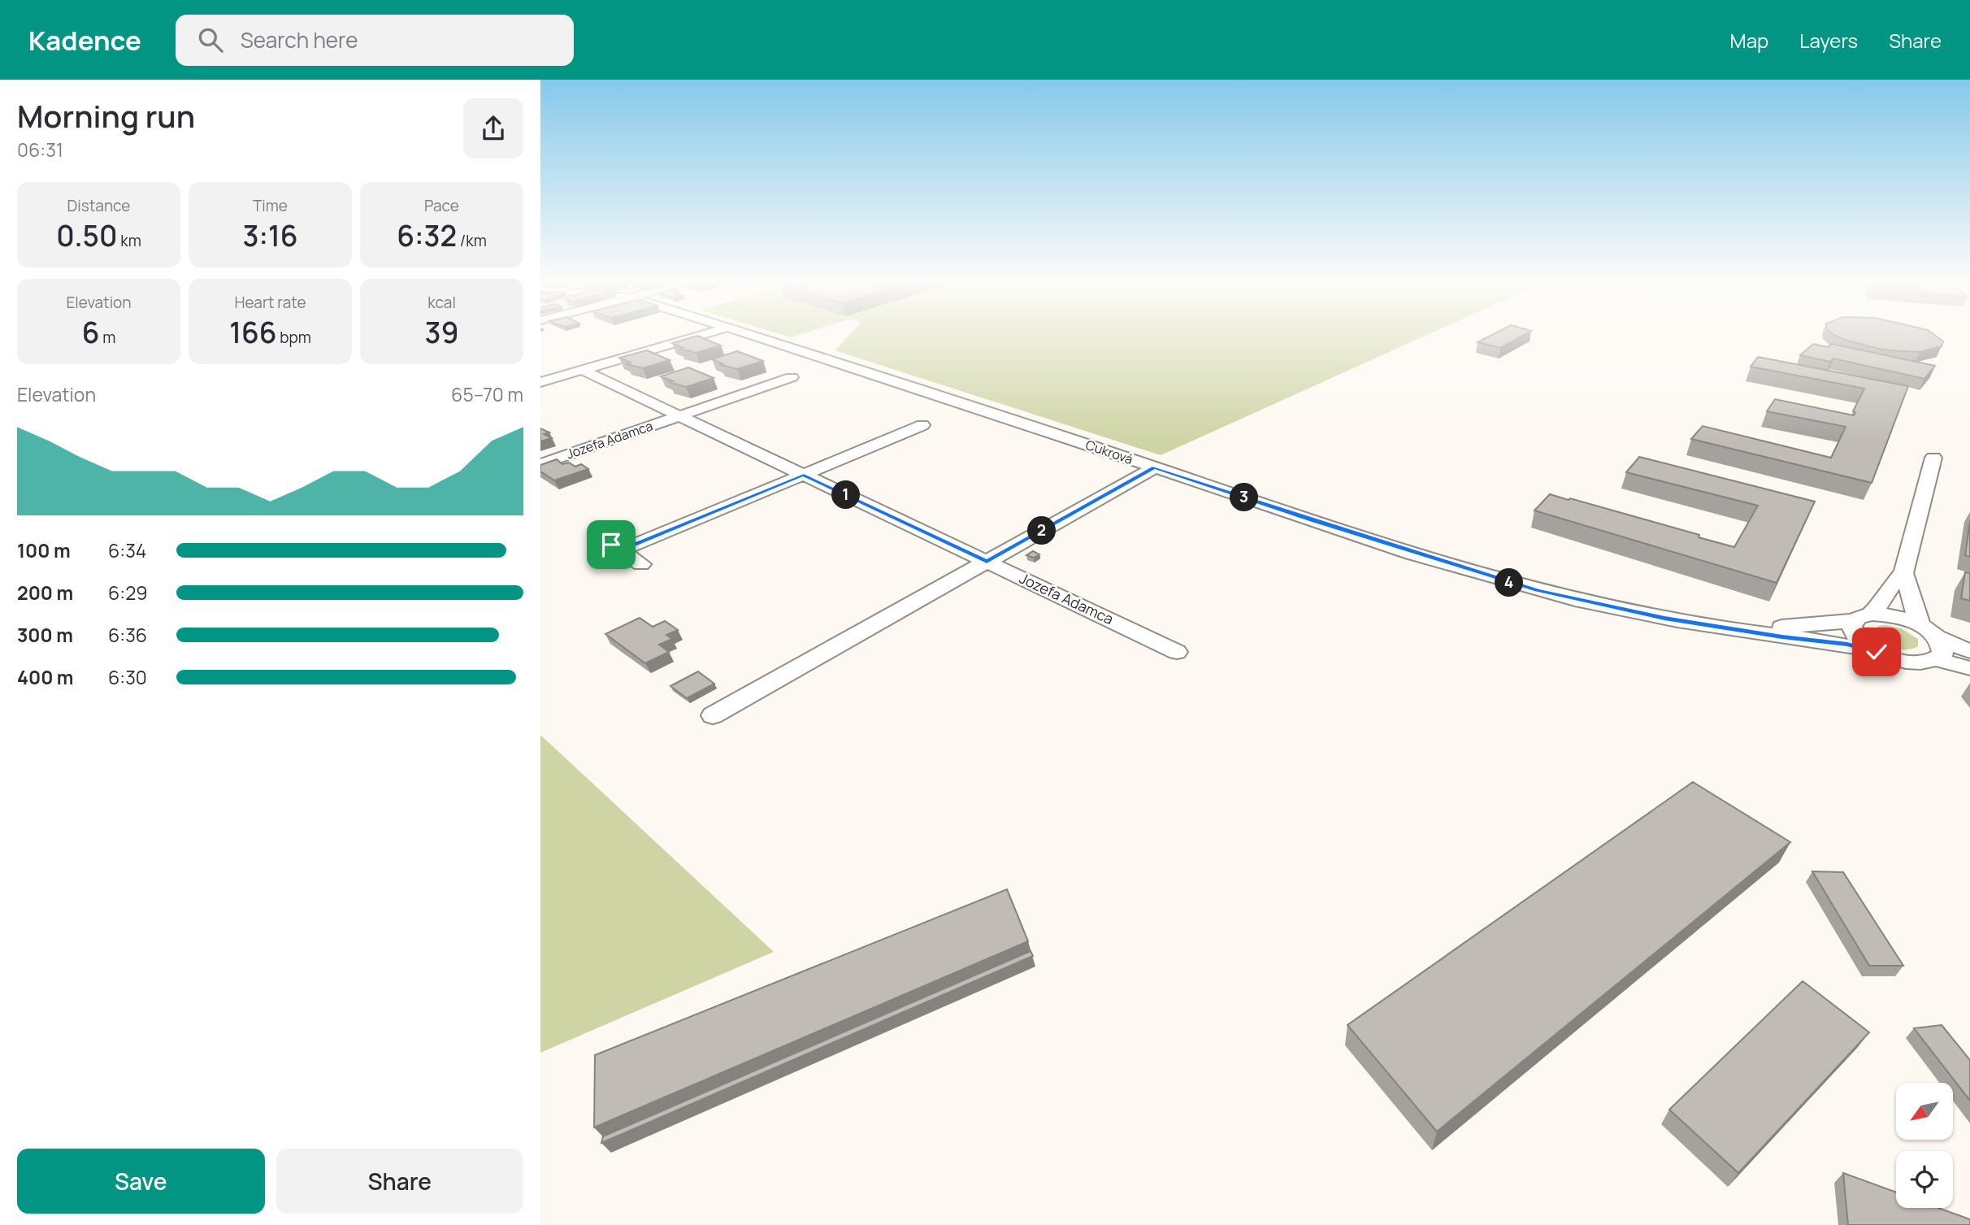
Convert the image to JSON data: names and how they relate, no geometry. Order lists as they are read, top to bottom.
{
  "streets": {
    "street": ["Jozefa Adamca", "Cukrová"]
  },
  "north": "bottom left",
  "page": {
    "header": "Kadence",
    "search": "Search here",
    "nav": ["Map", "Layers", "Share"],
    "heading": ["Morning run", "06:31"],
    "stats": [
      ["Distance", "0.50 km"],
      ["Time", "3:16"],
      ["Pace", "6:32 /km"],
      ["Elevation", "6 m"],
      ["Heart rate", "166 bpm"],
      ["kcal", "39"]
    ],
    "chart": ["Elevation", "65–70 m"],
    "pins": [
      "1",
      "3",
      "2",
      "4"
    ],
    "list": [
      {
        "name": "100 m",
        "note": "6:34"
      },
      {
        "name": "200 m",
        "note": "6:29"
      },
      {
        "name": "300 m",
        "note": "6:36"
      },
      {
        "name": "400 m",
        "note": "6:30"
      }
    ],
    "buttons": ["Save", "Share"]
  }
}
